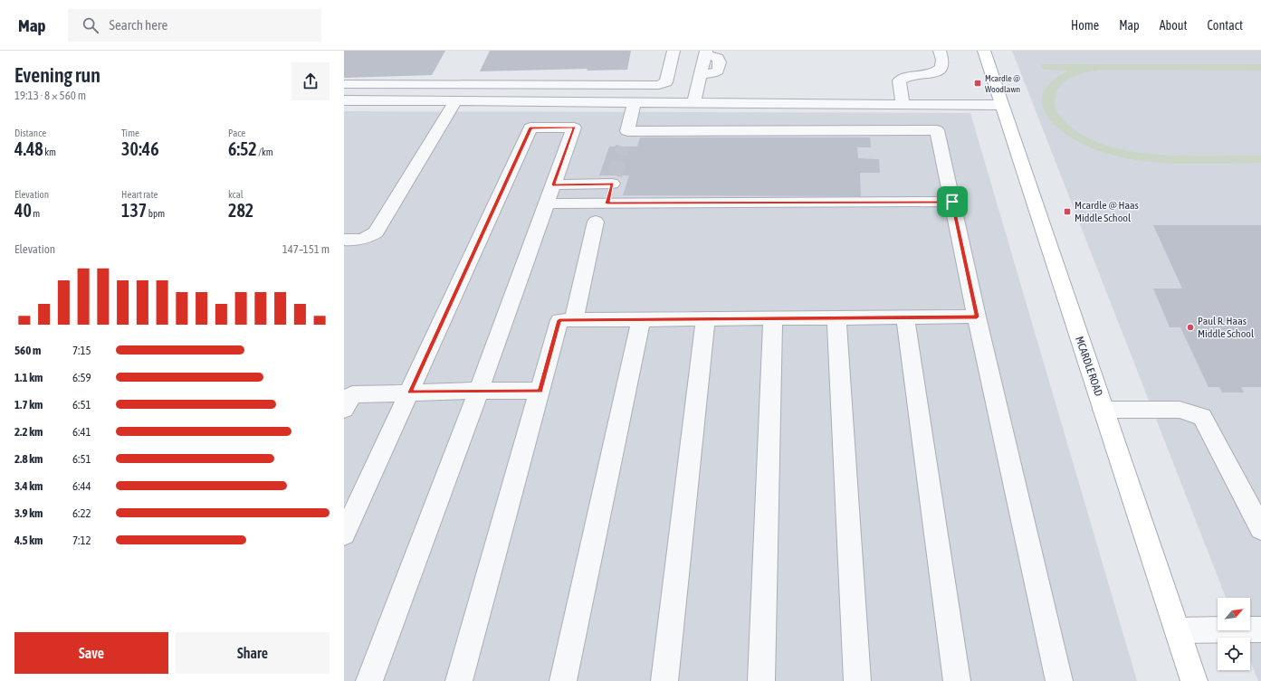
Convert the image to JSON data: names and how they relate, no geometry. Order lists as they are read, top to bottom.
{
  "streets": {
    "main road": ["MCARDLE ROAD"]
  },
  "places": {
    "transit": ["Mcardle @ Woodlawn", "Mcardle @ Haas Middle School"],
    "other": ["Paul R. Haas Middle School"]
  },
  "north": "top right",
  "page": {
    "header": "Map",
    "search": "Search here",
    "nav": [
      "Home",
      "Map",
      "About",
      "Contact"
    ],
    "heading": ["Evening run", "19:13 · 8 × 560 m"],
    "stats": [
      ["Distance", "4.48 km"],
      ["Time", "30:46"],
      ["Pace", "6:52 /km"],
      ["Elevation", "40 m"],
      ["Heart rate", "137 bpm"],
      ["kcal", "282"]
    ],
    "chart": ["Elevation", "147–151 m"],
    "list": [
      {
        "name": "560 m",
        "note": "7:15"
      },
      {
        "name": "1.1 km",
        "note": "6:59"
      },
      {
        "name": "1.7 km",
        "note": "6:51"
      },
      {
        "name": "2.2 km",
        "note": "6:41"
      },
      {
        "name": "2.8 km",
        "note": "6:51"
      },
      {
        "name": "3.4 km",
        "note": "6:44"
      },
      {
        "name": "3.9 km",
        "note": "6:22"
      },
      {
        "name": "4.5 km",
        "note": "7:12"
      }
    ],
    "buttons": ["Save", "Share"]
  }
}
